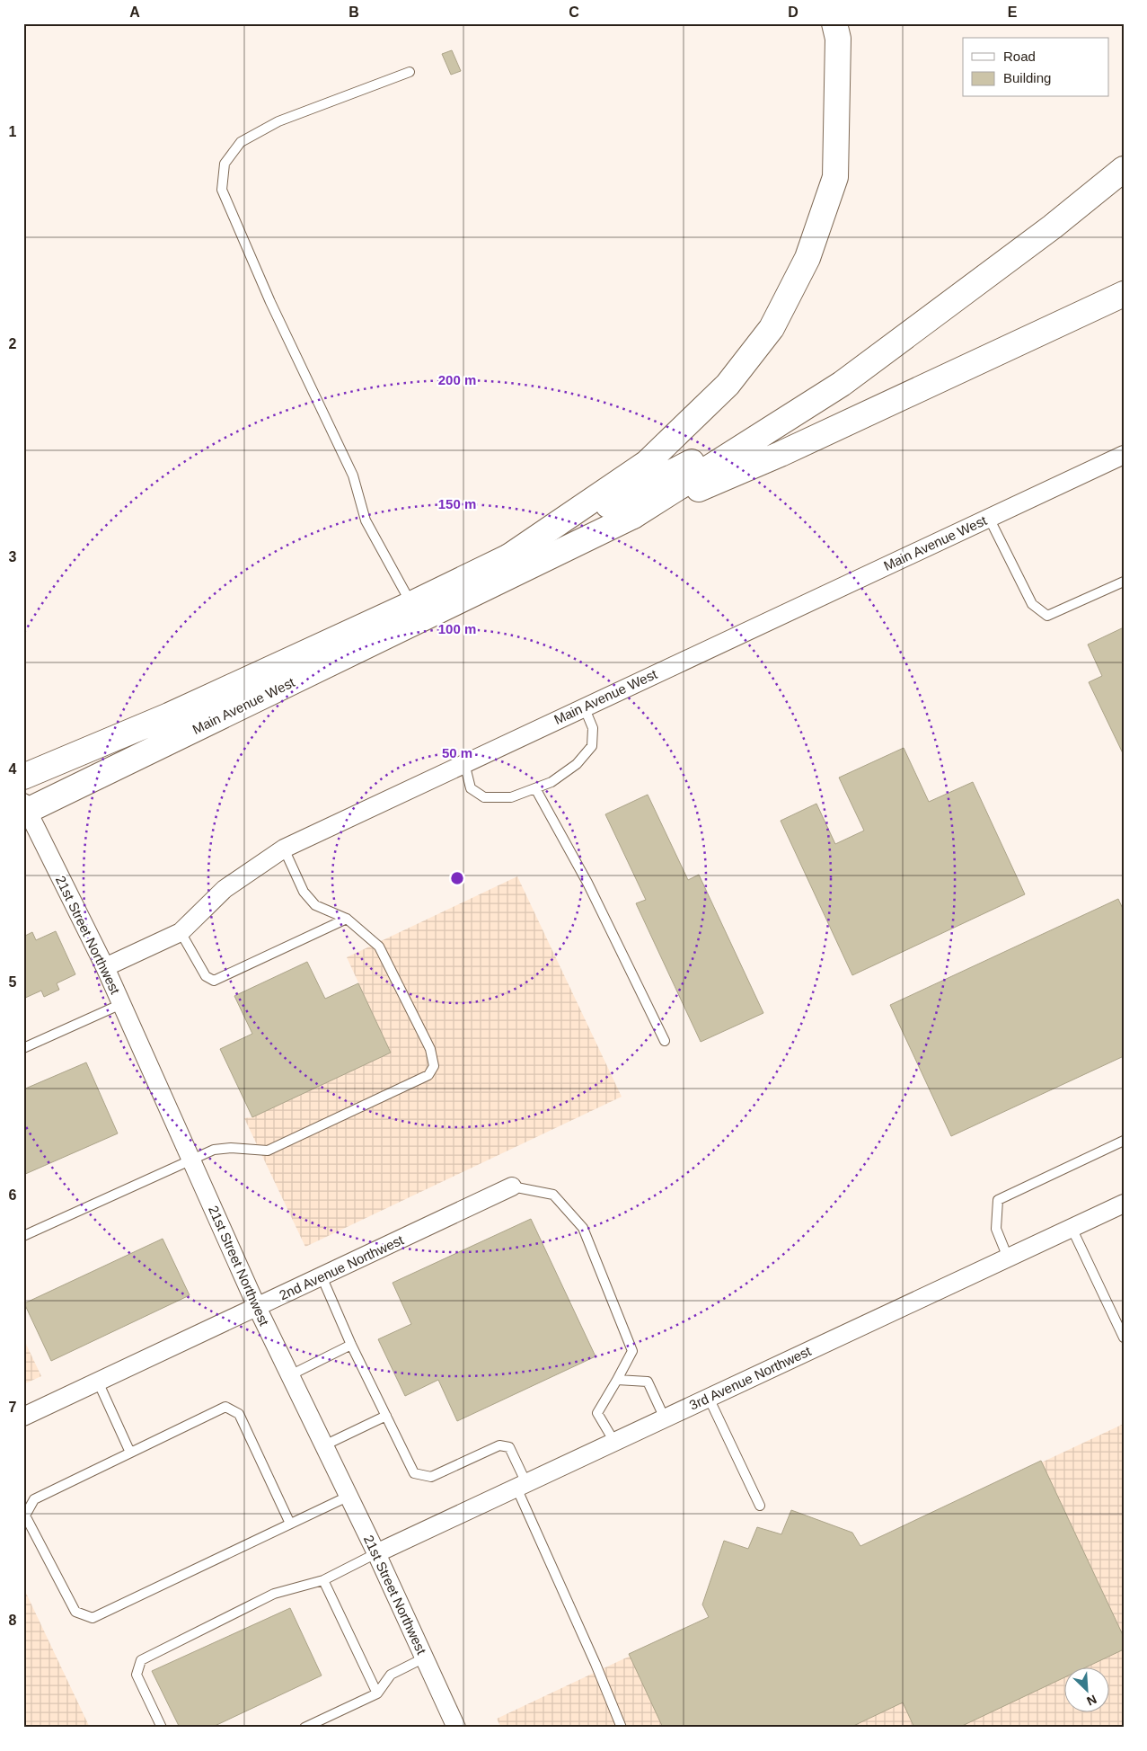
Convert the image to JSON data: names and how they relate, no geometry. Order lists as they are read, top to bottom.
{
  "streets": {
    "main road": ["Main Avenue West"],
    "street": ["21st Street Northwest", "2nd Avenue Northwest", "3rd Avenue Northwest"]
  },
  "crossings": [
    ["Main Avenue West", "21st Street Northwest"],
    ["21st Street Northwest", "2nd Avenue Northwest"],
    ["21st Street Northwest", "3rd Avenue Northwest"]
  ],
  "legend": ["Road", "Building"],
  "north": "bottom right",
  "grid": {
    "columns": [
      "A",
      "B",
      "C",
      "D",
      "E"
    ],
    "rows": [
      "1",
      "2",
      "3",
      "4",
      "5",
      "6",
      "7",
      "8"
    ]
  },
  "rings": [
    "200 m",
    "150 m",
    "100 m",
    "50 m"
  ]
}
